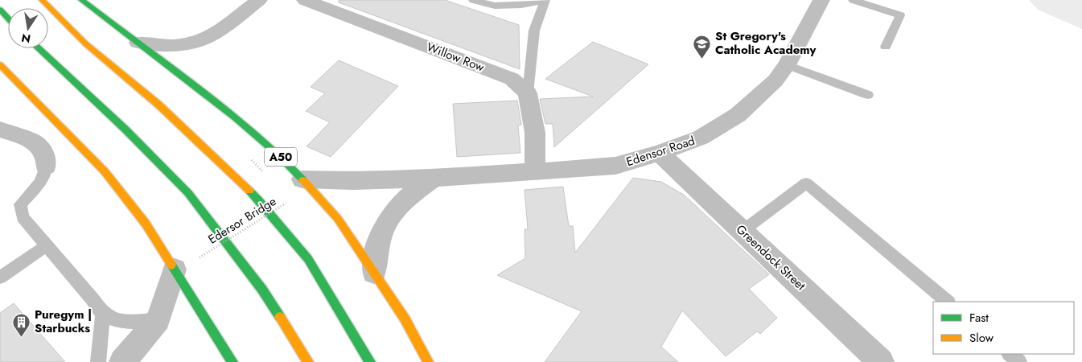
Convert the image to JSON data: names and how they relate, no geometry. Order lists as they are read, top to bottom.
{
  "streets": {
    "main road": ["A50"],
    "street": ["Willow Row", "Edensor Road", "Greendock Street"],
    "path": ["Edersor Bridge"]
  },
  "crossings": [
    ["Edensor Road", "A50"],
    ["Edensor Road", "Greendock Street"]
  ],
  "places": {
    "school or university": ["St Gregory's Catholic Academy"],
    "building": ["Puregym | Starbucks"]
  },
  "legend": ["Fast", "Slow"],
  "north": "bottom"
}
